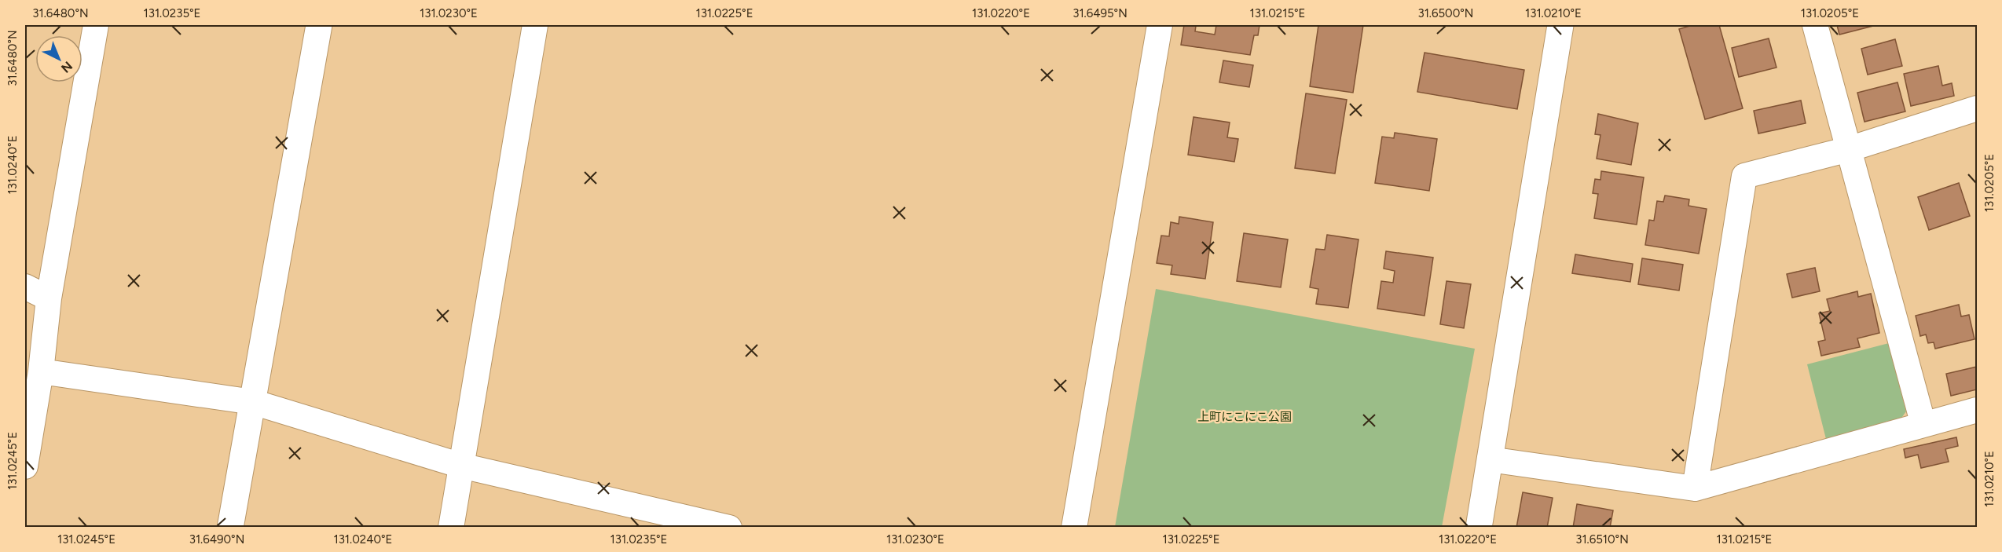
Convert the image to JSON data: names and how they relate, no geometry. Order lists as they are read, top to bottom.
{
  "parks": ["上町にこにこ公園"],
  "north": "bottom right",
  "coordinates": [
    "31.6480°N",
    "131.0235°E",
    "131.0230°E",
    "131.0225°E",
    "131.0220°E",
    "31.6495°N",
    "131.0215°E",
    "31.6500°N",
    "131.0210°E",
    "131.0205°E",
    "131.0240°E",
    "131.0245°E",
    "31.6490°N",
    "31.6510°N"
  ]
}
